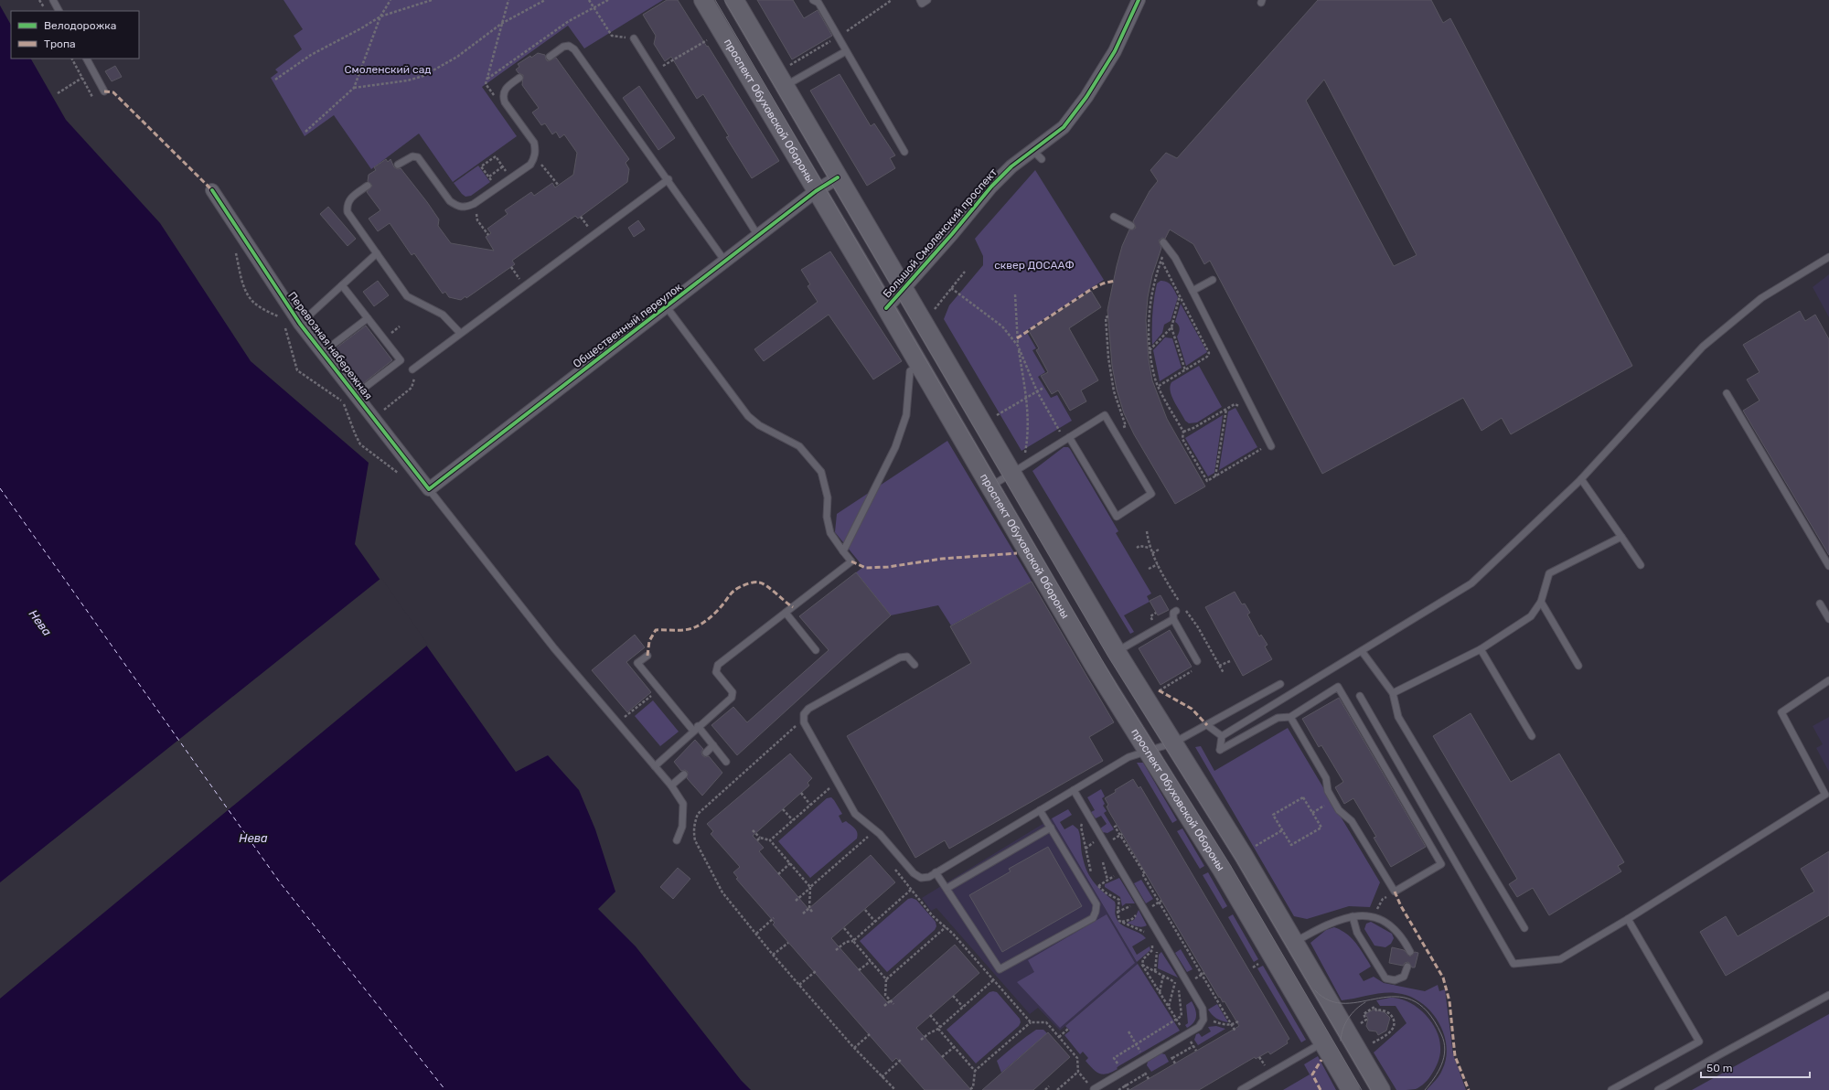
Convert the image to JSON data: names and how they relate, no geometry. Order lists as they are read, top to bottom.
{
  "streets": {
    "main road": ["проспект Обуховской Обороны"],
    "street": ["Большой Смоленский проспект", "Общественный переулок", "Перевозная набережная"]
  },
  "crossings": [
    ["проспект Обуховской Обороны", "Большой Смоленский проспект"],
    ["проспект Обуховской Обороны", "Общественный переулок"],
    ["Общественный переулок", "Перевозная набережная"]
  ],
  "water": ["Нева"],
  "parks": ["Смоленский сад", "сквер ДОСААФ"],
  "legend": ["Велодорожка", "Тропа"],
  "scale_bar": "50 m"
}
